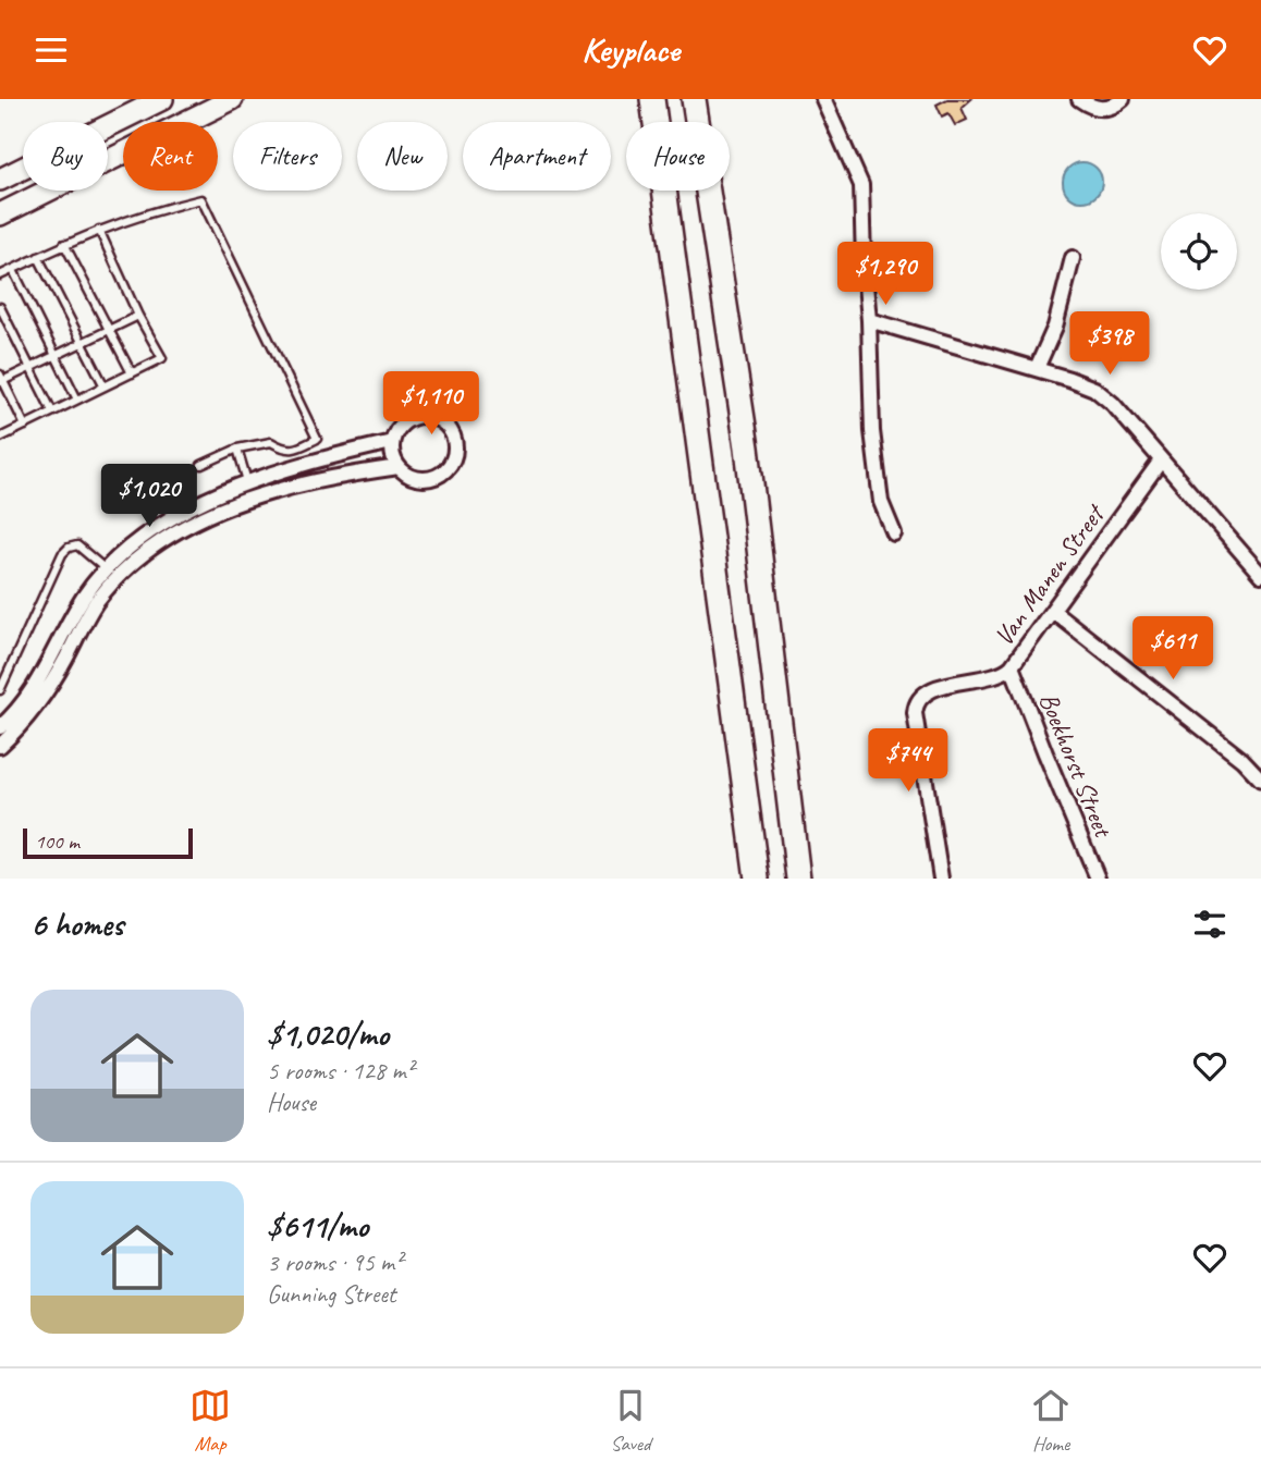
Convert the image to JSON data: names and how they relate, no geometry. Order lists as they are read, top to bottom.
{
  "streets": {
    "street": ["Van Manen Street", "Boekhorst Street"]
  },
  "crossings": [
    ["Van Manen Street", "Boekhorst Street"]
  ],
  "scale_bar": "100 m",
  "page": {
    "header": "Keyplace",
    "chip": [
      "Buy",
      "Rent",
      "Filters",
      "New",
      "Apartment",
      "House"
    ],
    "price": [
      "$1,290",
      "$398",
      "$1,110",
      "$1,020",
      "$611",
      "$744"
    ],
    "scale": "100 m",
    "heading": "6 homes",
    "list": [
      {
        "name": "$1,020/mo",
        "note": "5 rooms · 128 m² · House"
      },
      {
        "name": "$611/mo",
        "note": "3 rooms · 95 m² · Gunning Street"
      }
    ],
    "tabs": ["Map", "Saved", "Home"]
  }
}
